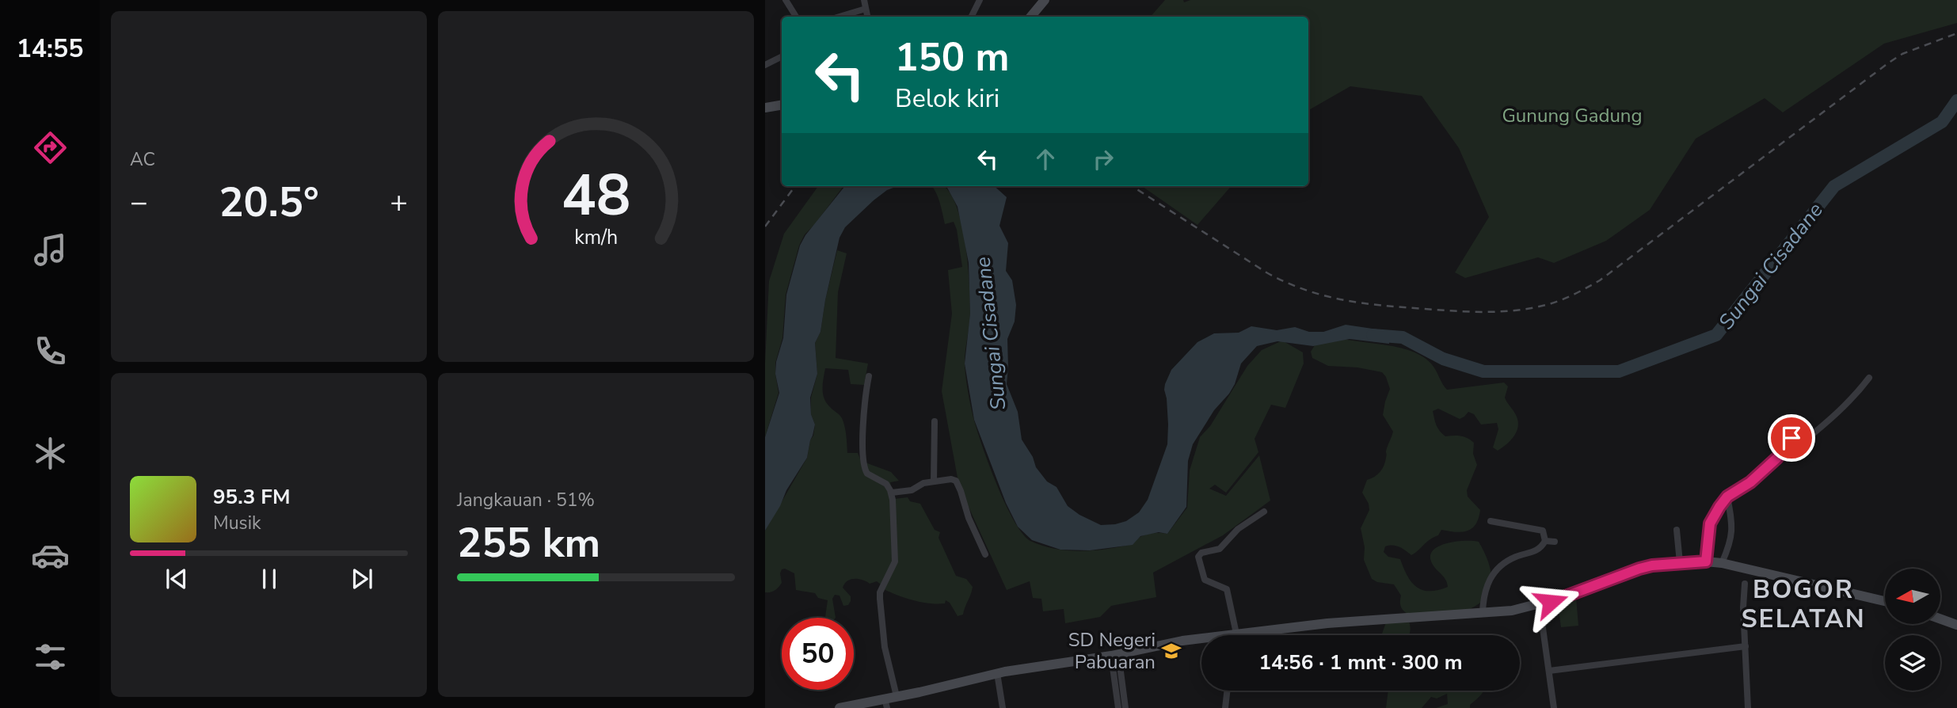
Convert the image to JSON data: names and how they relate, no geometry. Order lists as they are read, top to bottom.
{
  "districts": ["BOGOR SELATAN"],
  "water": ["Sungai Cisadane"],
  "parks": ["Gunung Gadung"],
  "places": {
    "school or university": ["SD Negeri Pabuaran"]
  },
  "north": "left",
  "page": {
    "tabs": "14:55",
    "tile": [
      "AC",
      ["Jangkauan · 51%", "255 km"]
    ],
    "turn": ["150 m", "Belok kiri"],
    "heat": ["−", "20.5°", "+"],
    "song": ["95.3 FM", "Musik"],
    "limit": "50",
    "trip": "14:56 · 1 mnt · 300 m",
    "gauge": ["48", "km/h"]
  }
}
